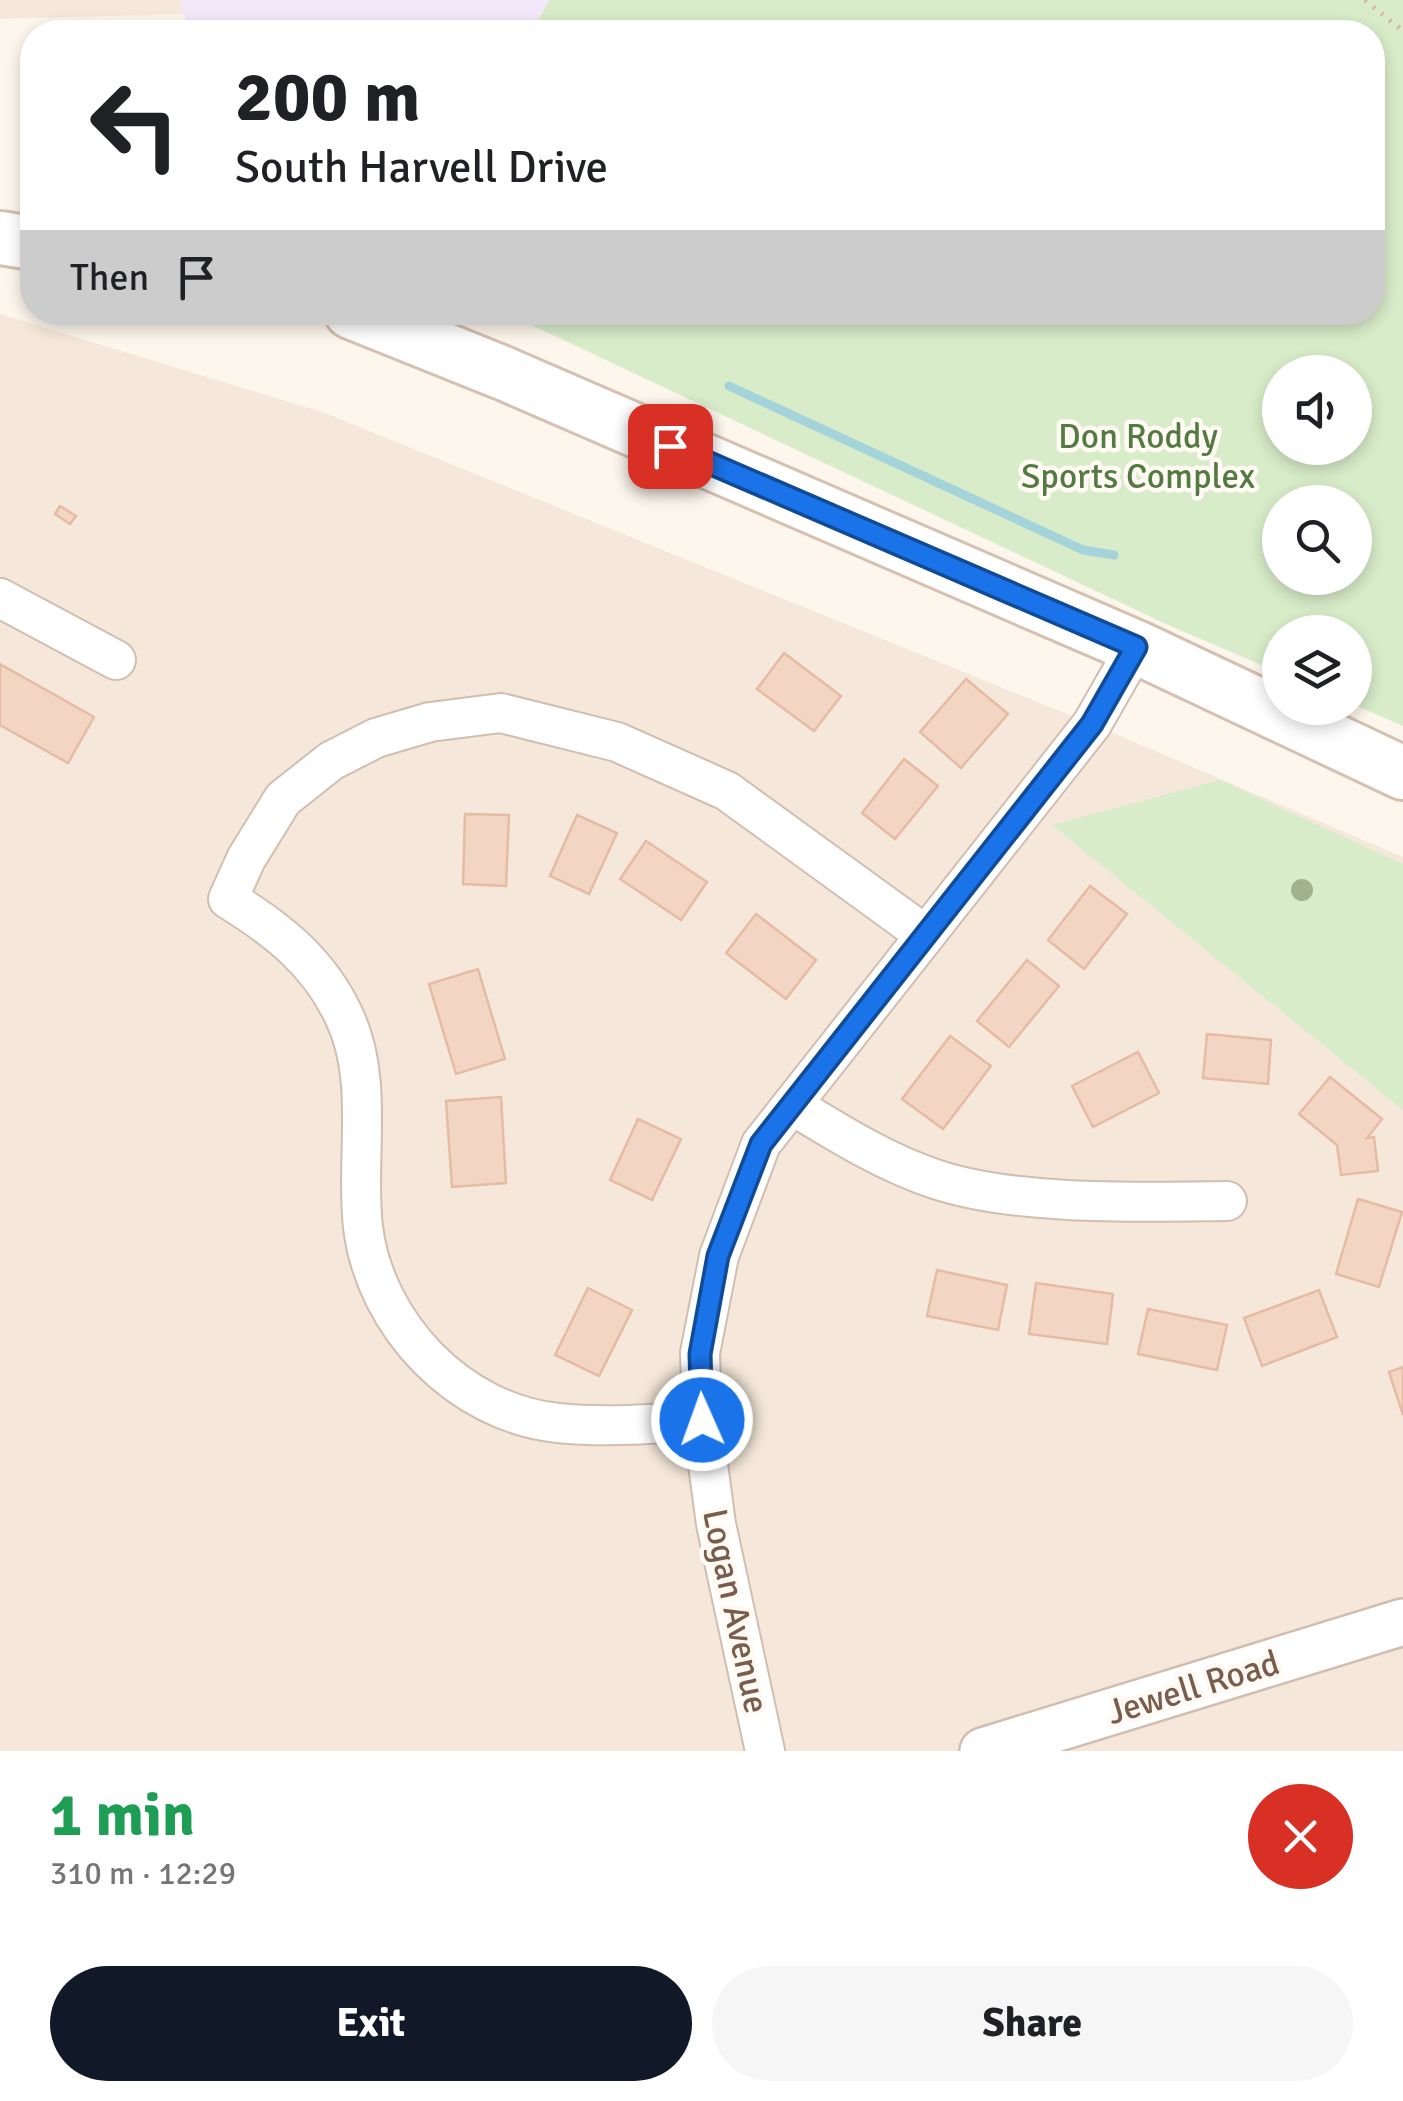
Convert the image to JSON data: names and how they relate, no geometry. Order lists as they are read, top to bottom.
{
  "streets": {
    "street": ["Logan Avenue", "Jewell Road"]
  },
  "parks": ["Don Roddy Sports Complex"],
  "page": {
    "turn": ["200 m", "South Harvell Drive"],
    "then": "Then",
    "heading": ["1 min", "310 m · 12:29"],
    "buttons": ["Exit", "Share"]
  }
}
